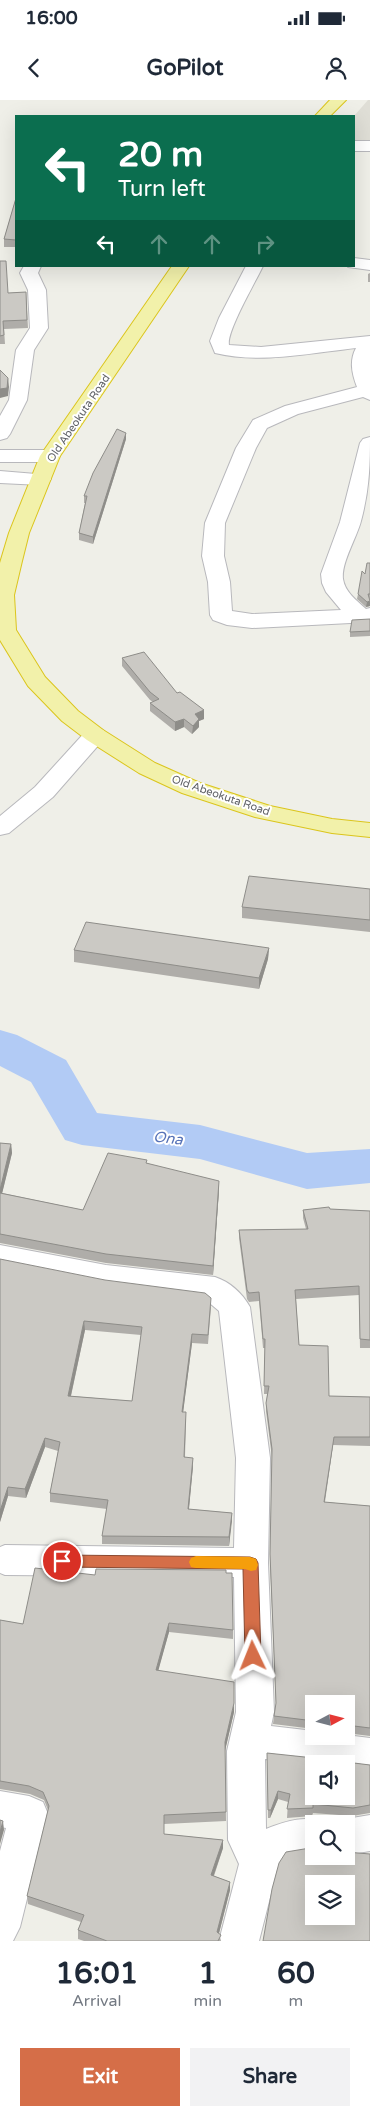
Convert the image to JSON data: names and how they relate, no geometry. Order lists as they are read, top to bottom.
{
  "streets": {
    "highway": ["Old Abeokuta Road"]
  },
  "water": ["Ona"],
  "north": "right",
  "page": {
    "status": "16:00",
    "header": "GoPilot",
    "turn": ["20 m", "Turn left"],
    "eta": [
      "16:01",
      "Arrival",
      "1",
      "min",
      "60",
      "m"
    ],
    "buttons": ["Exit", "Share"]
  }
}
